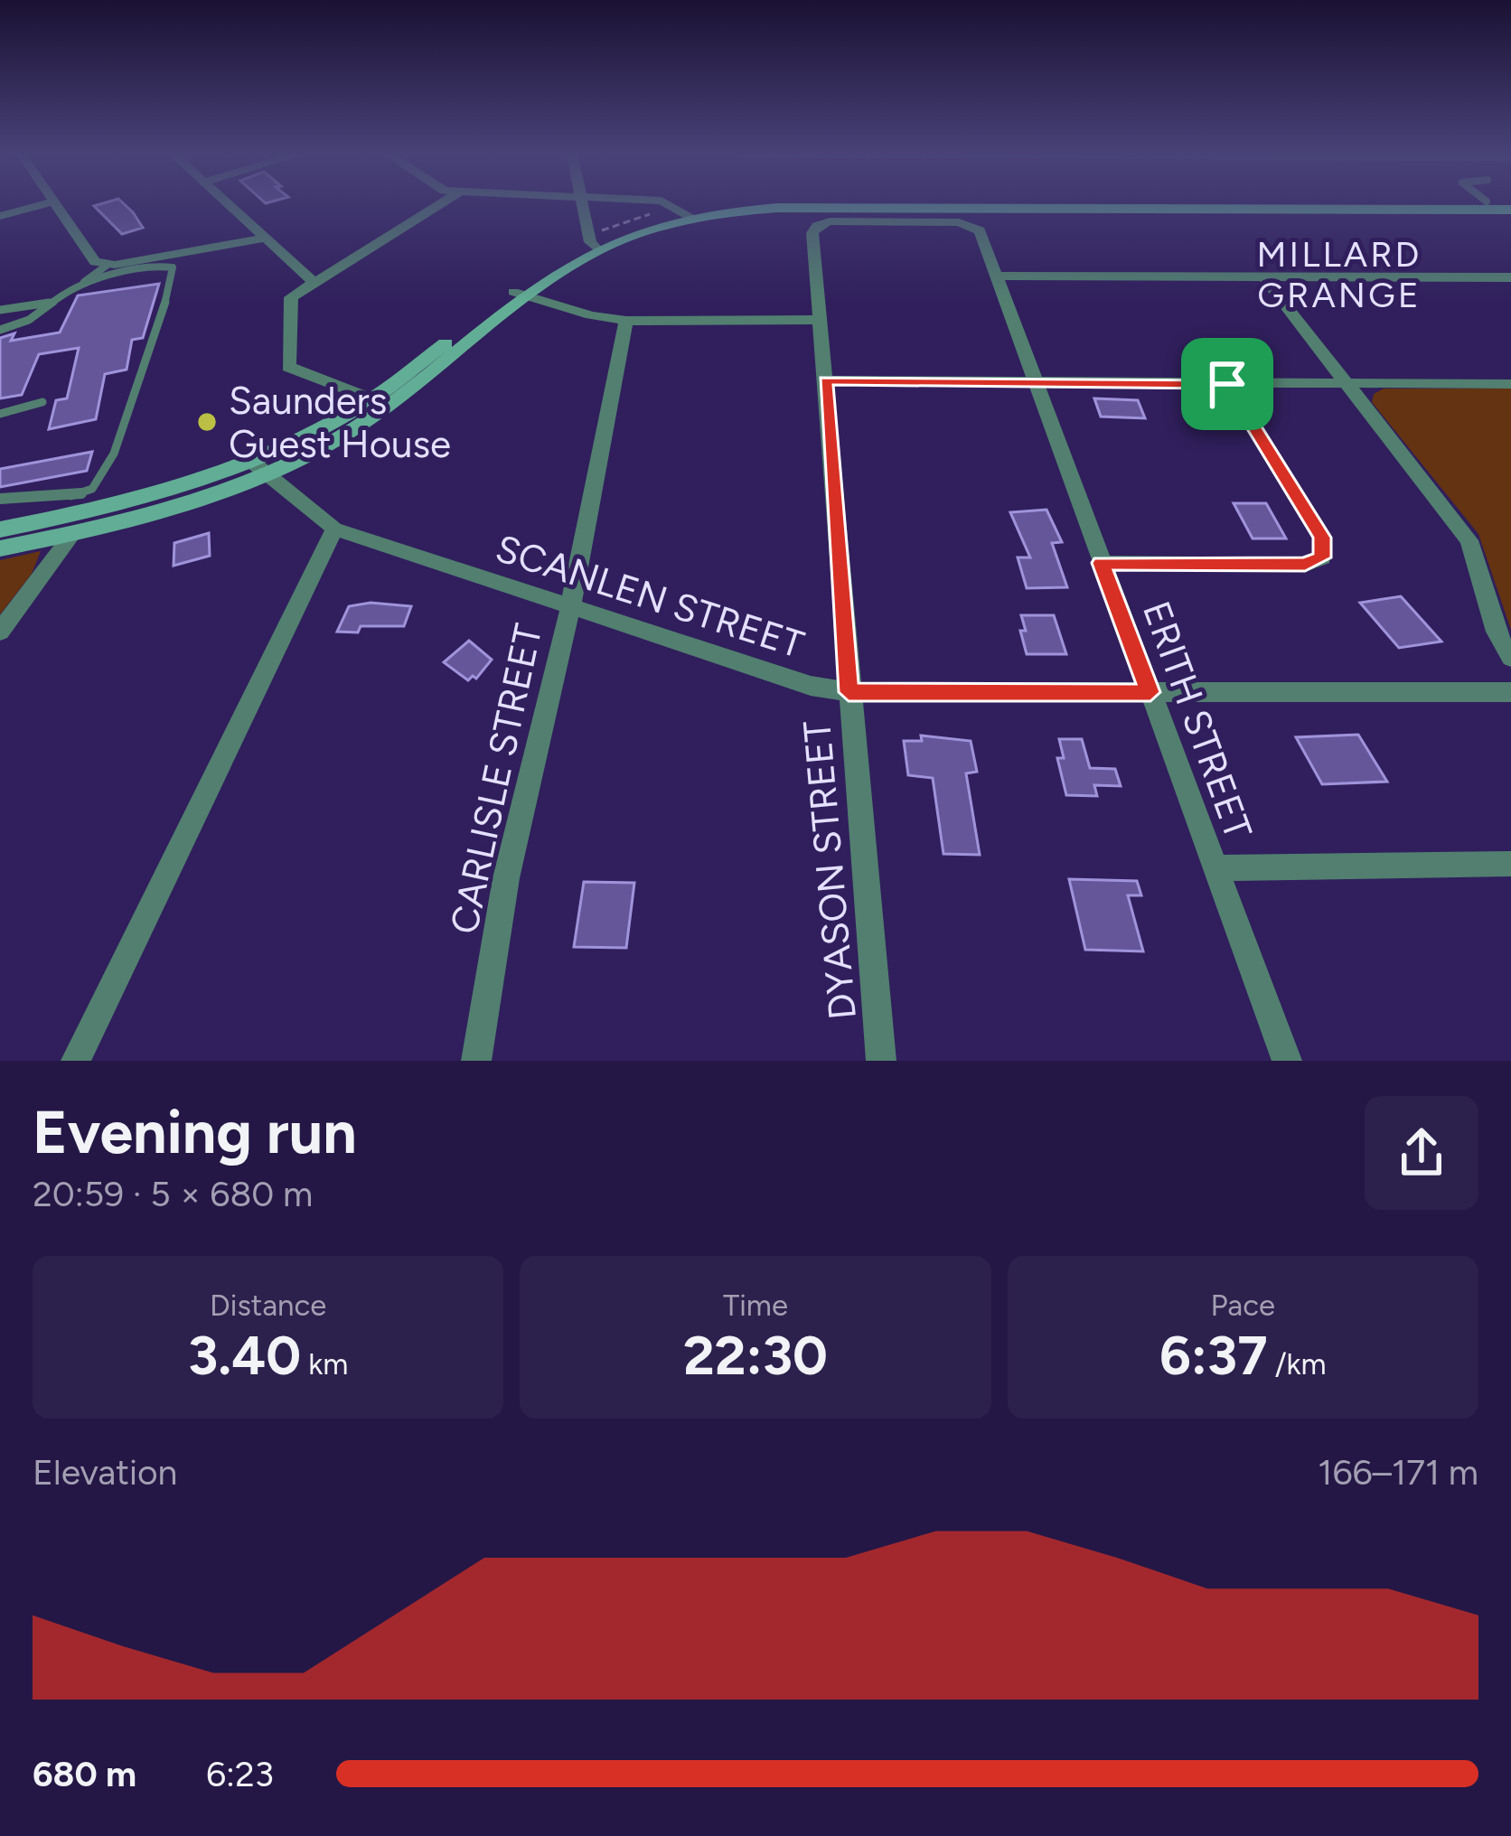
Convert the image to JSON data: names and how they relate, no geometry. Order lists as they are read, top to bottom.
{
  "streets": {
    "street": [
      "SCANLEN STREET",
      "ERITH STREET",
      "CARLISLE STREET",
      "DYASON STREET"
    ]
  },
  "crossings": [
    ["SCANLEN STREET", "ERITH STREET"],
    ["SCANLEN STREET", "CARLISLE STREET"],
    ["SCANLEN STREET", "DYASON STREET"],
    ["ERITH STREET", "DYASON STREET"]
  ],
  "districts": ["MILLARD GRANGE"],
  "places": ["Saunders Guest House"],
  "page": {
    "heading": ["Evening run", "20:59 · 5 × 680 m"],
    "stats": [
      ["Distance", "3.40 km"],
      ["Time", "22:30"],
      ["Pace", "6:37 /km"]
    ],
    "chart": ["Elevation", "166–171 m"],
    "list": [
      {
        "name": "680 m",
        "note": "6:23"
      }
    ]
  }
}
